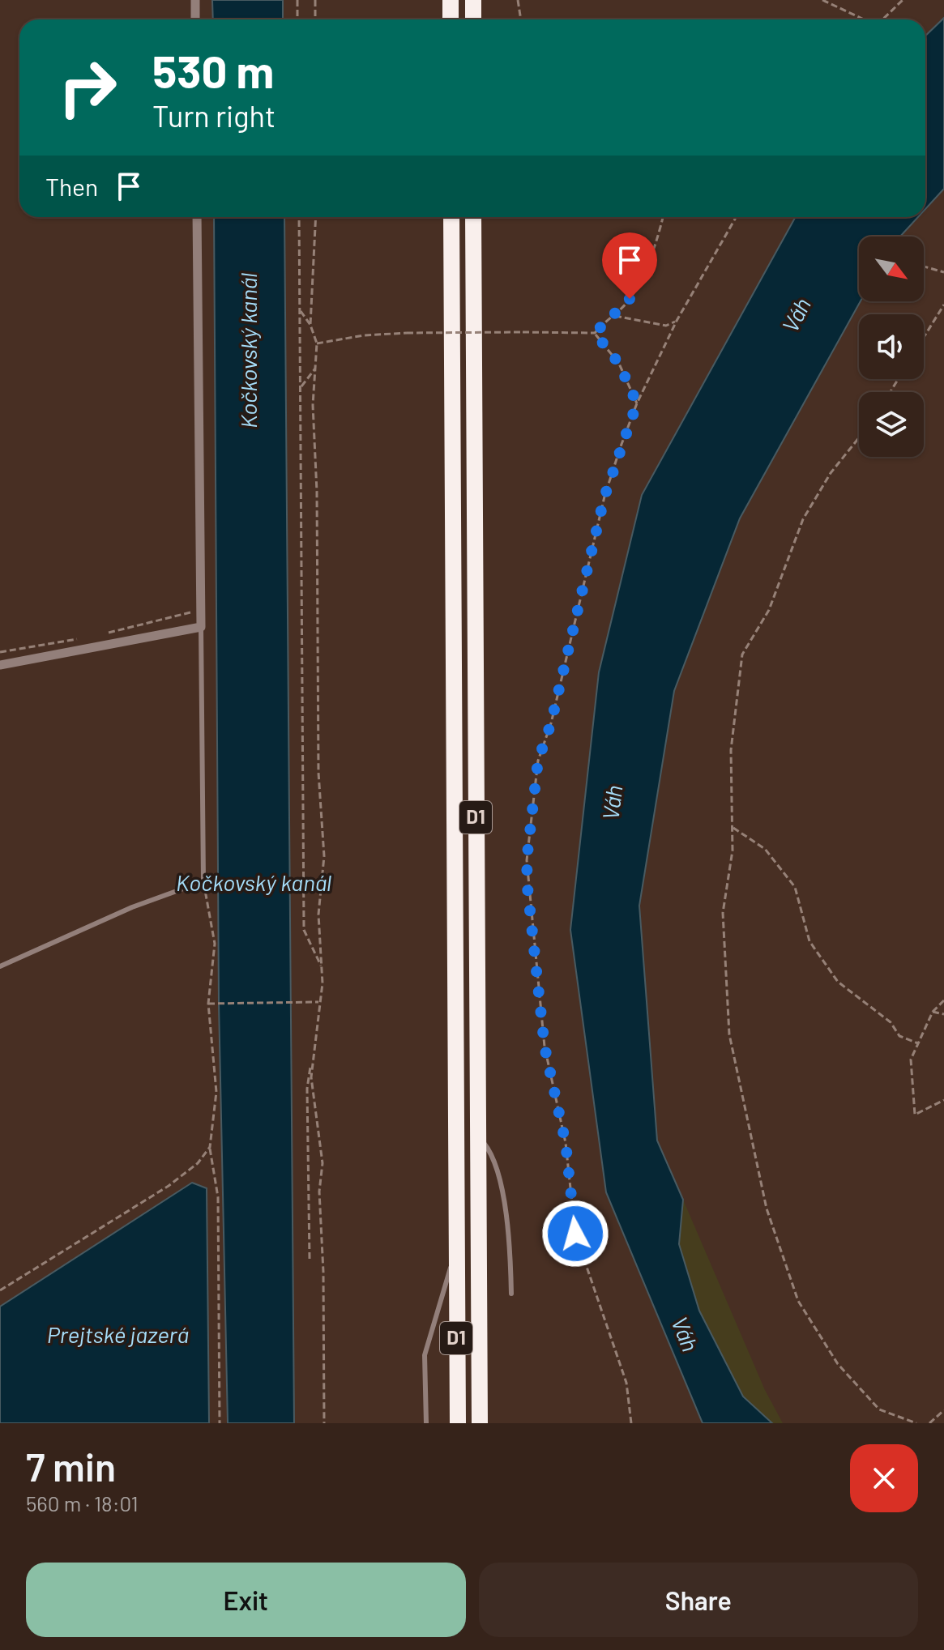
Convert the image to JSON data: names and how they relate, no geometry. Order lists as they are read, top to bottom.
{
  "streets": {
    "highway": ["D1"]
  },
  "water": ["Váh", "Kočkovský kanál", "Prejtské jazerá"],
  "north": "bottom right",
  "page": {
    "turn": ["530 m", "Turn right"],
    "then": "Then",
    "heading": ["7 min", "560 m · 18:01"],
    "buttons": ["Exit", "Share"]
  }
}
